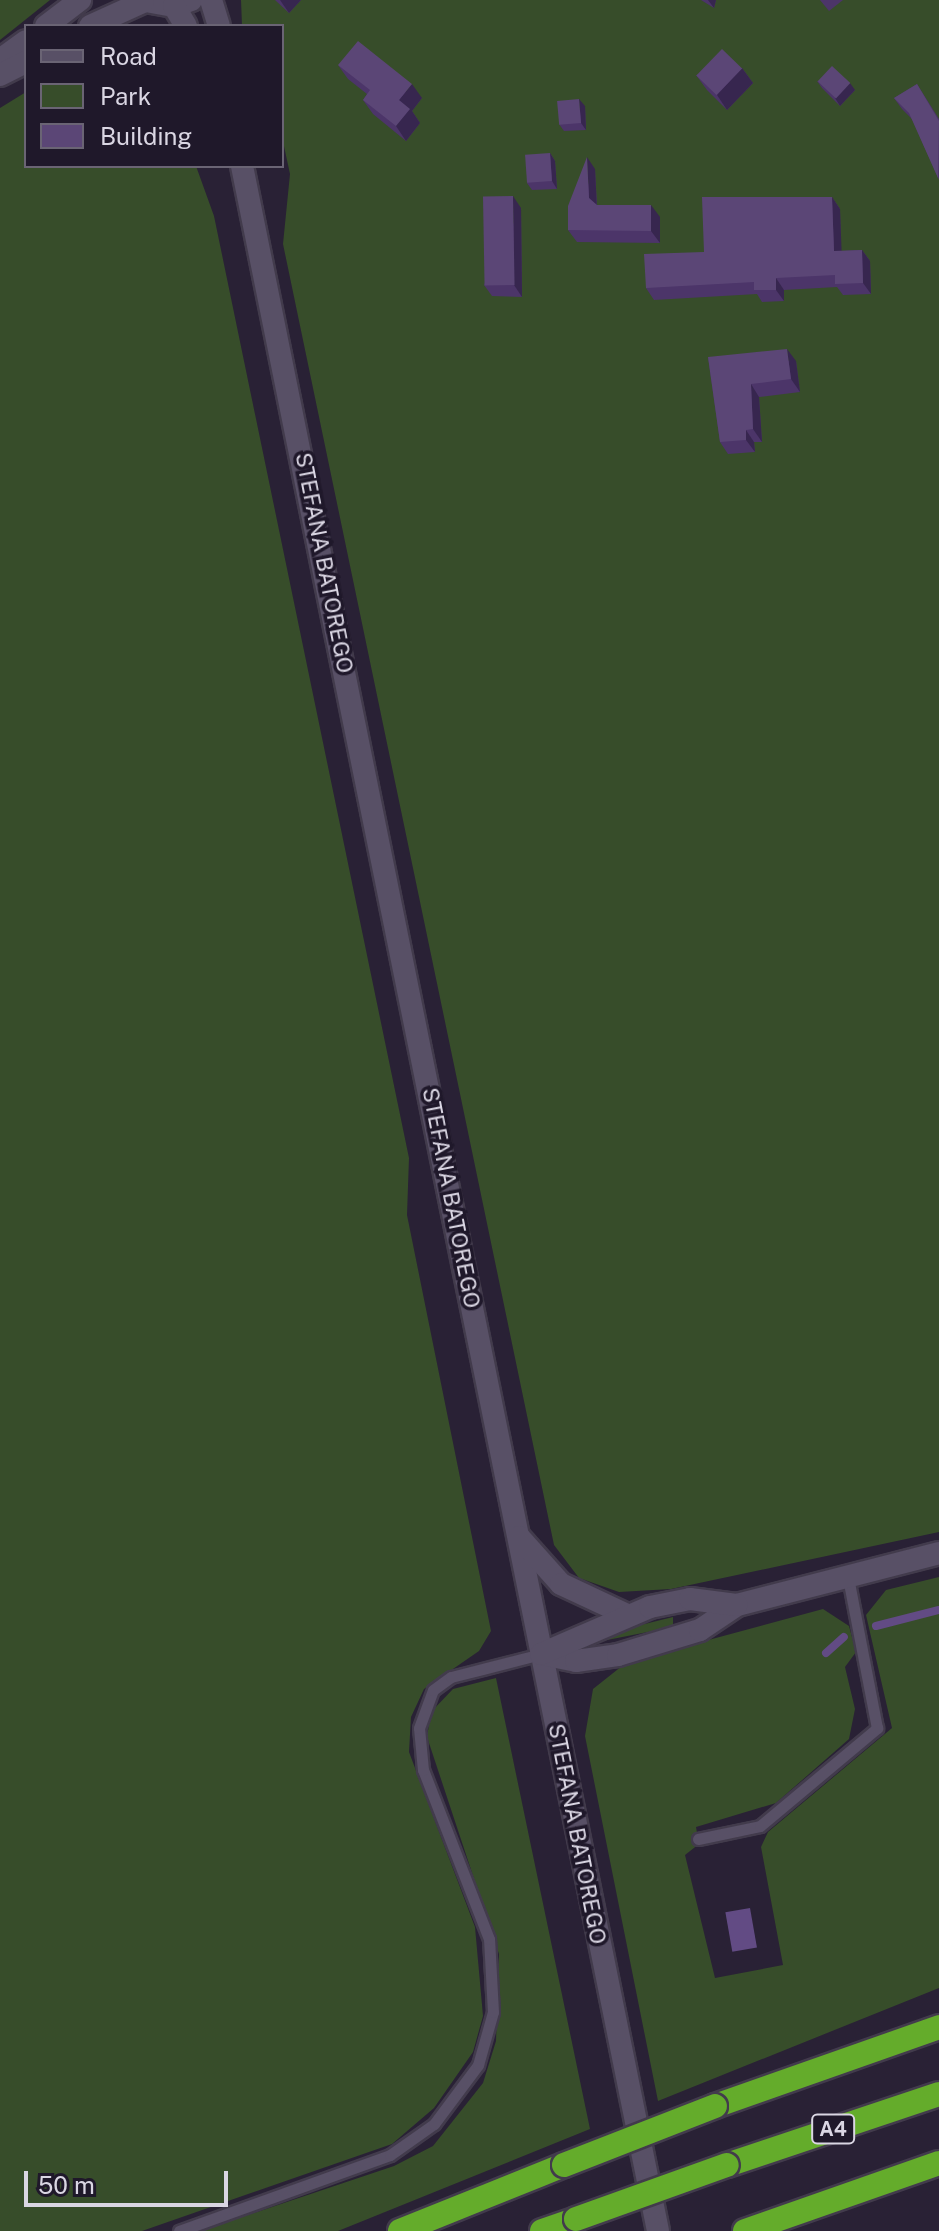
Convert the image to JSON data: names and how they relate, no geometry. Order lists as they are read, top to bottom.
{
  "streets": {
    "highway": ["A4"],
    "street": ["STEFANA BATOREGO"]
  },
  "legend": ["Road", "Park", "Building"],
  "scale_bar": "50 m"
}
